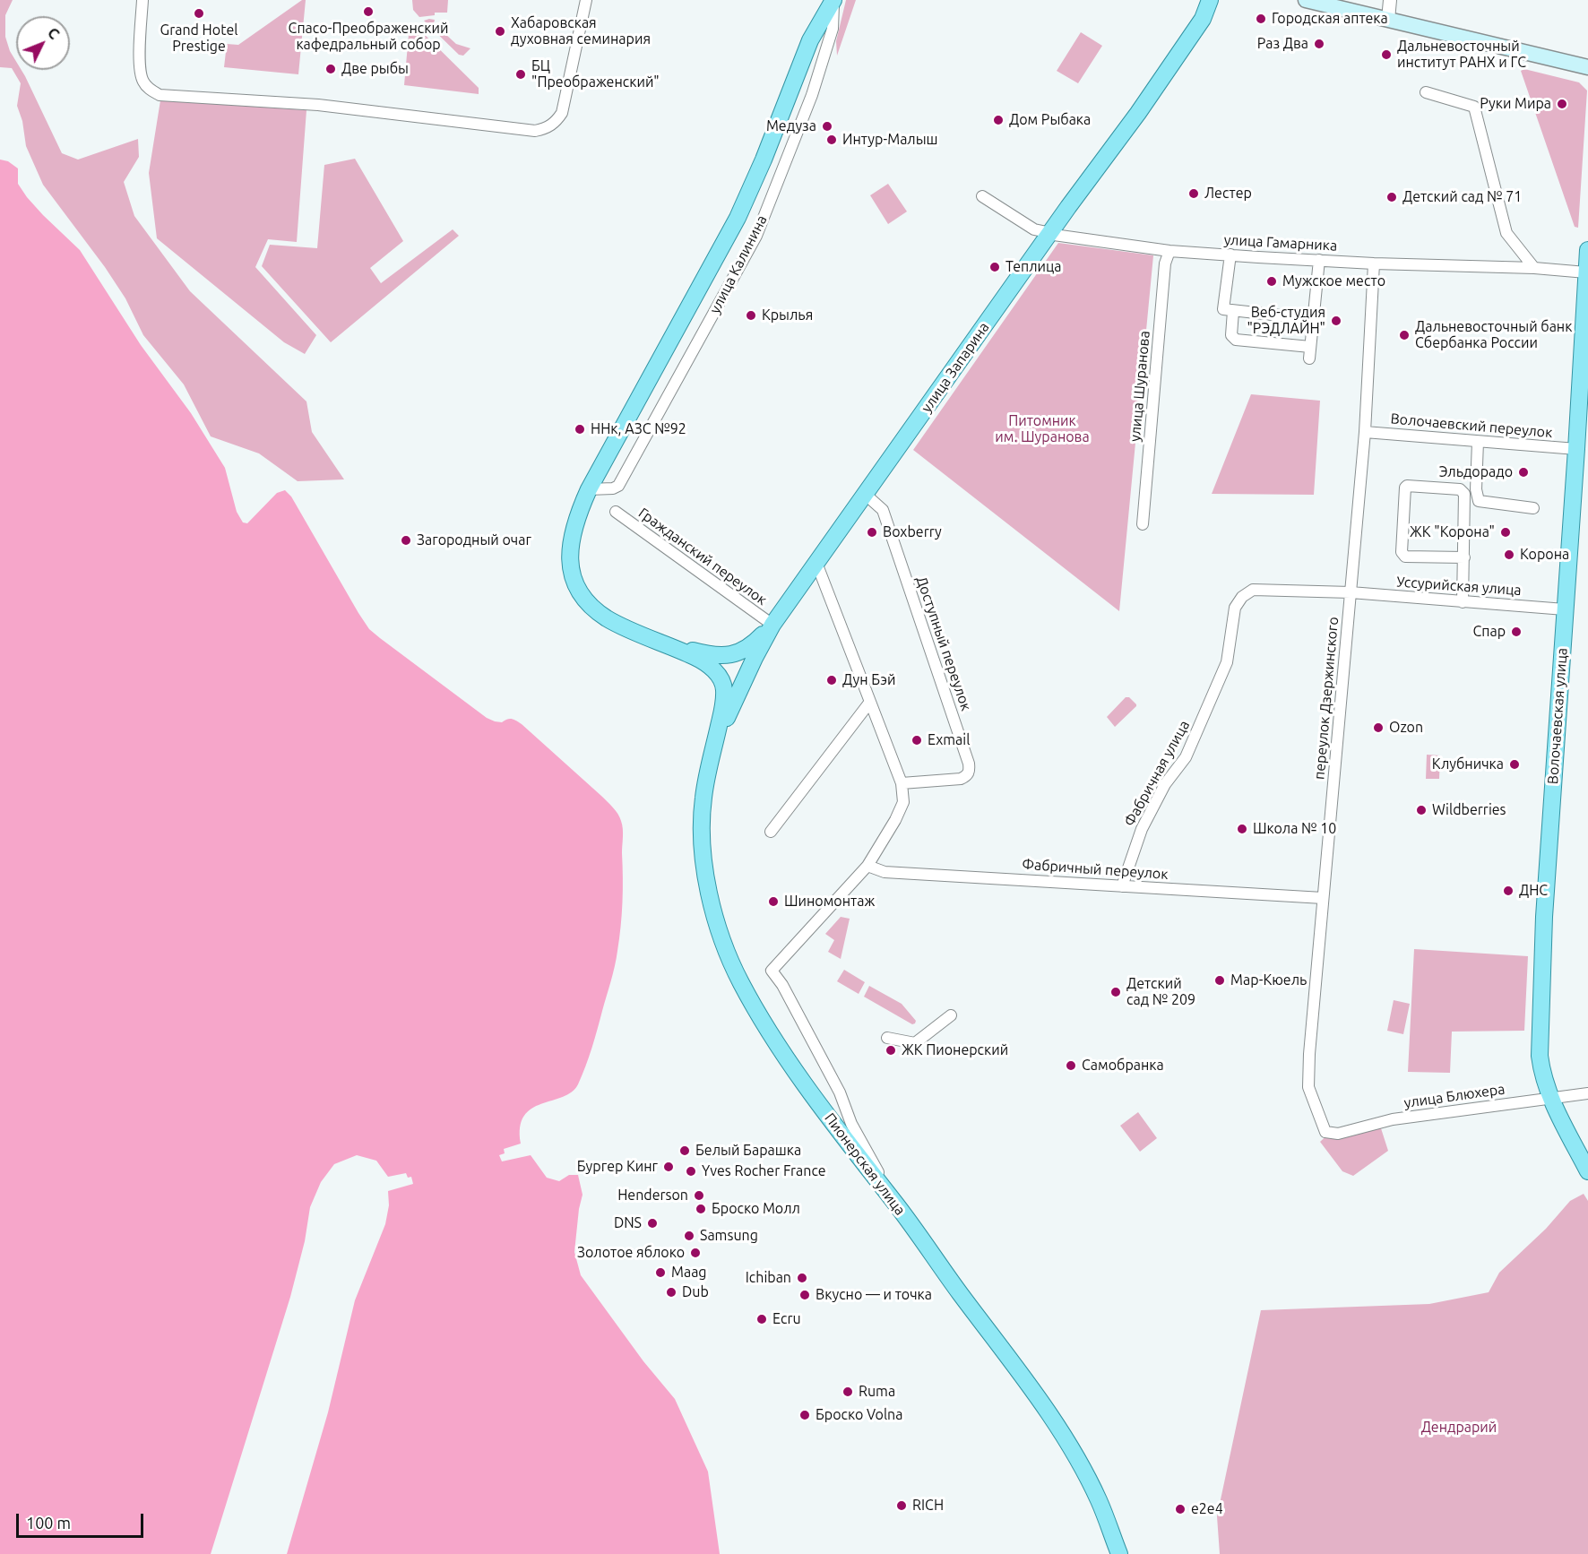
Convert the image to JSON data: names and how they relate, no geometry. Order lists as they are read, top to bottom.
{
  "streets": {
    "main road": [
      "улица Калинина",
      "улица Запарина",
      "Волочаевская улица",
      "Пионерская улица"
    ],
    "street": [
      "улица Гамарника",
      "улица Шуранова",
      "Волочаевский переулок",
      "Гражданский переулок",
      "Уссурийская улица",
      "Доступный переулок",
      "переулок Дзержинского",
      "Фабричная улица",
      "Фабричный переулок",
      "улица Блюхера"
    ]
  },
  "crossings": [
    ["улица Гамарника", "улица Запарина"],
    ["улица Гамарника", "улица Шуранова"],
    ["улица Гамарника", "переулок Дзержинского"],
    ["улица Гамарника", "Волочаевская улица"],
    ["улица Запарина", "Гражданский переулок"],
    ["улица Запарина", "Доступный переулок"],
    ["улица Запарина", "Пионерская улица"],
    ["Волочаевский переулок", "переулок Дзержинского"],
    ["Волочаевский переулок", "Волочаевская улица"],
    ["Уссурийская улица", "переулок Дзержинского"],
    ["Уссурийская улица", "Волочаевская улица"],
    ["Уссурийская улица", "Фабричная улица"],
    ["переулок Дзержинского", "Фабричная улица"],
    ["переулок Дзержинского", "Фабричный переулок"],
    ["переулок Дзержинского", "улица Блюхера"],
    ["Волочаевская улица", "улица Блюхера"],
    ["Фабричная улица", "Фабричный переулок"]
  ],
  "parks": ["Питомник им. Шуранова", "Дендрарий"],
  "places": [
    "Спасо-Преображенский кафедральный собор",
    "Grand Hotel Prestige",
    "Городская аптека",
    "Хабаровская духовная семинария",
    "Раз Два",
    "Дальневосточный институт РАНХ и ГС",
    "Две рыбы",
    "БЦ \"Преображенский\"",
    "Руки Мира",
    "Дом Рыбака",
    "Медуза",
    "Интур-Малыш",
    "Лестер",
    "Детский сад № 71",
    "Теплица",
    "Мужское место",
    "Крылья",
    "Веб-студия \"РЭДЛАЙН\"",
    "Дальневосточный банк Сбербанка России",
    "ННк, АЗС №92",
    "Эльдорадо",
    "Boxberry",
    "ЖК \"Корона\"",
    "Загородный очаг",
    "Корона",
    "Спар",
    "Дун Бэй",
    "Ozon",
    "Exmail",
    "Клубничка",
    "Wildberries",
    "Школа № 10",
    "ДНС",
    "Шиномонтаж",
    "Мар-Кюель",
    "Детский сад № 209",
    "ЖК Пионерский",
    "Самобранка",
    "Белый Барашка",
    "Бургер Кинг",
    "Yves Rocher France",
    "Henderson",
    "Броско Молл",
    "DNS",
    "Samsung",
    "Золотое яблоко",
    "Maag",
    "Ichiban",
    "Dub",
    "Вкусно — и точка",
    "Ecru",
    "Ruma",
    "Броско Volna",
    "RICH",
    "е2е4"
  ],
  "scale_bar": "100 m",
  "north": "top right"
}
